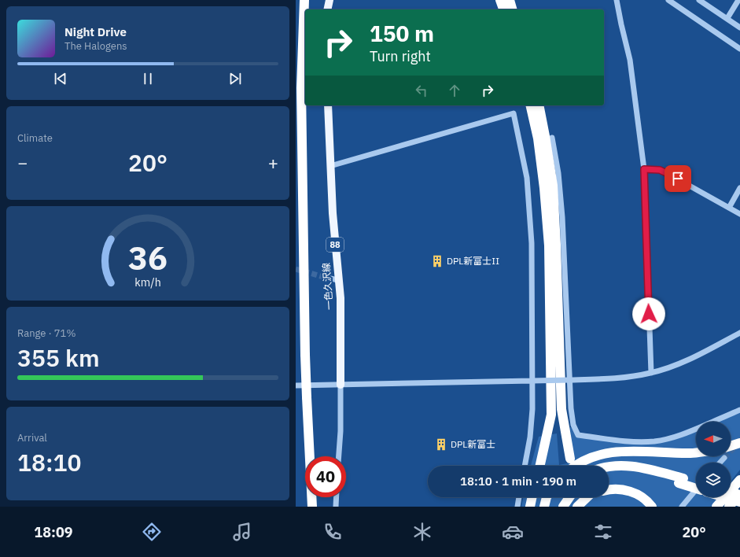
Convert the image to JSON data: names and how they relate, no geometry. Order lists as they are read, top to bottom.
{
  "streets": {
    "main road": ["88", "一色久沢線"]
  },
  "places": {
    "building": ["DPL新富士II", "DPL新富士"]
  },
  "north": "left",
  "page": {
    "turn": ["150 m", "Turn right"],
    "song": ["Night Drive", "The Halogens"],
    "tile": [
      "Climate",
      ["Range · 71%", "355 km"],
      ["Arrival", "18:10"]
    ],
    "heat": ["−", "20°", "+"],
    "limit": "40",
    "trip": "18:10 · 1 min · 190 m",
    "tabs": ["18:09", "20°"],
    "gauge": ["36", "km/h"]
  }
}
